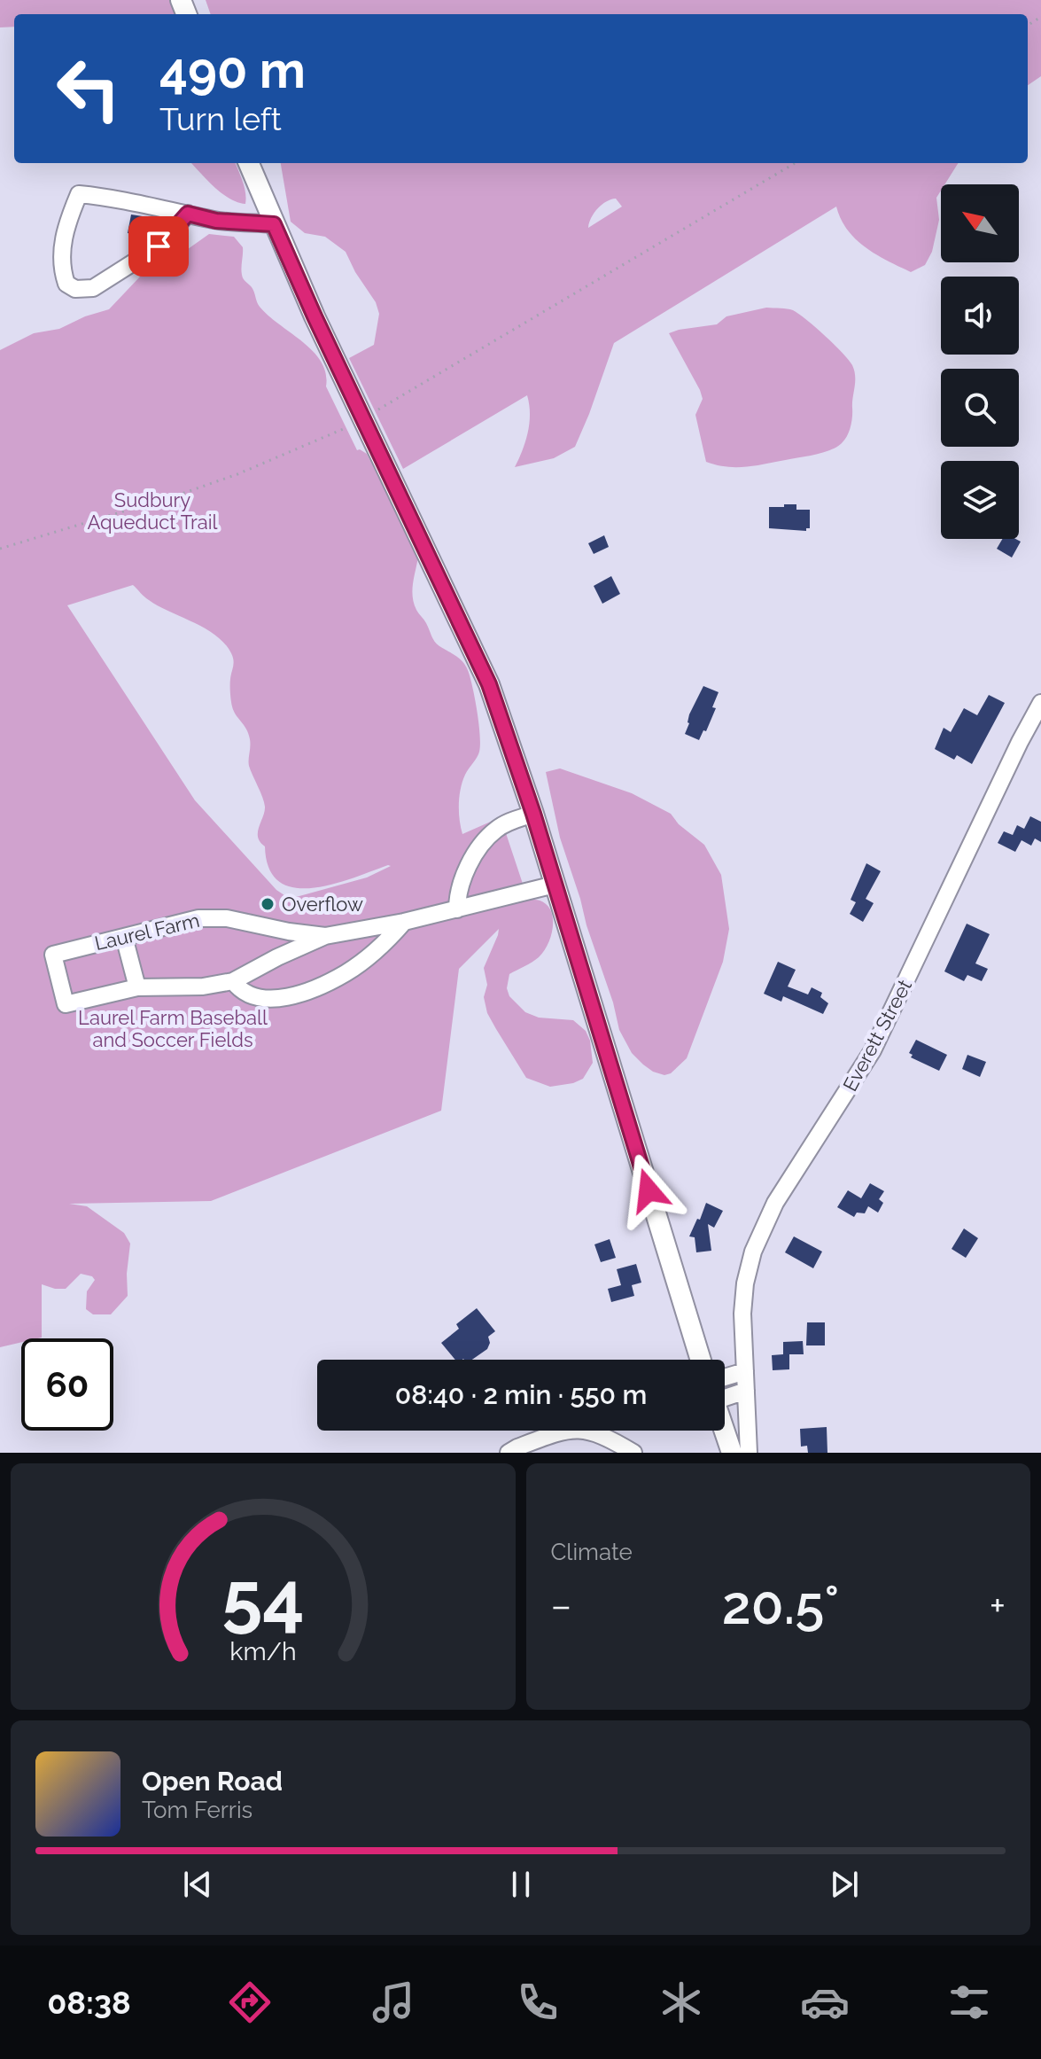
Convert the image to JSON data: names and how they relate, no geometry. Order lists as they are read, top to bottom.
{
  "streets": {
    "street": ["Laurel Farm", "Everett Street"]
  },
  "parks": ["Sudbury Aqueduct Trail", "Laurel Farm Baseball and Soccer Fields"],
  "places": ["Overflow"],
  "north": "top left",
  "page": {
    "turn": ["490 m", "Turn left"],
    "limit": "60",
    "trip": "08:40 · 2 min · 550 m",
    "tile": "Climate",
    "heat": ["−", "20.5°", "+"],
    "song": ["Open Road", "Tom Ferris"],
    "tabs": "08:38",
    "gauge": ["54", "km/h"]
  }
}
